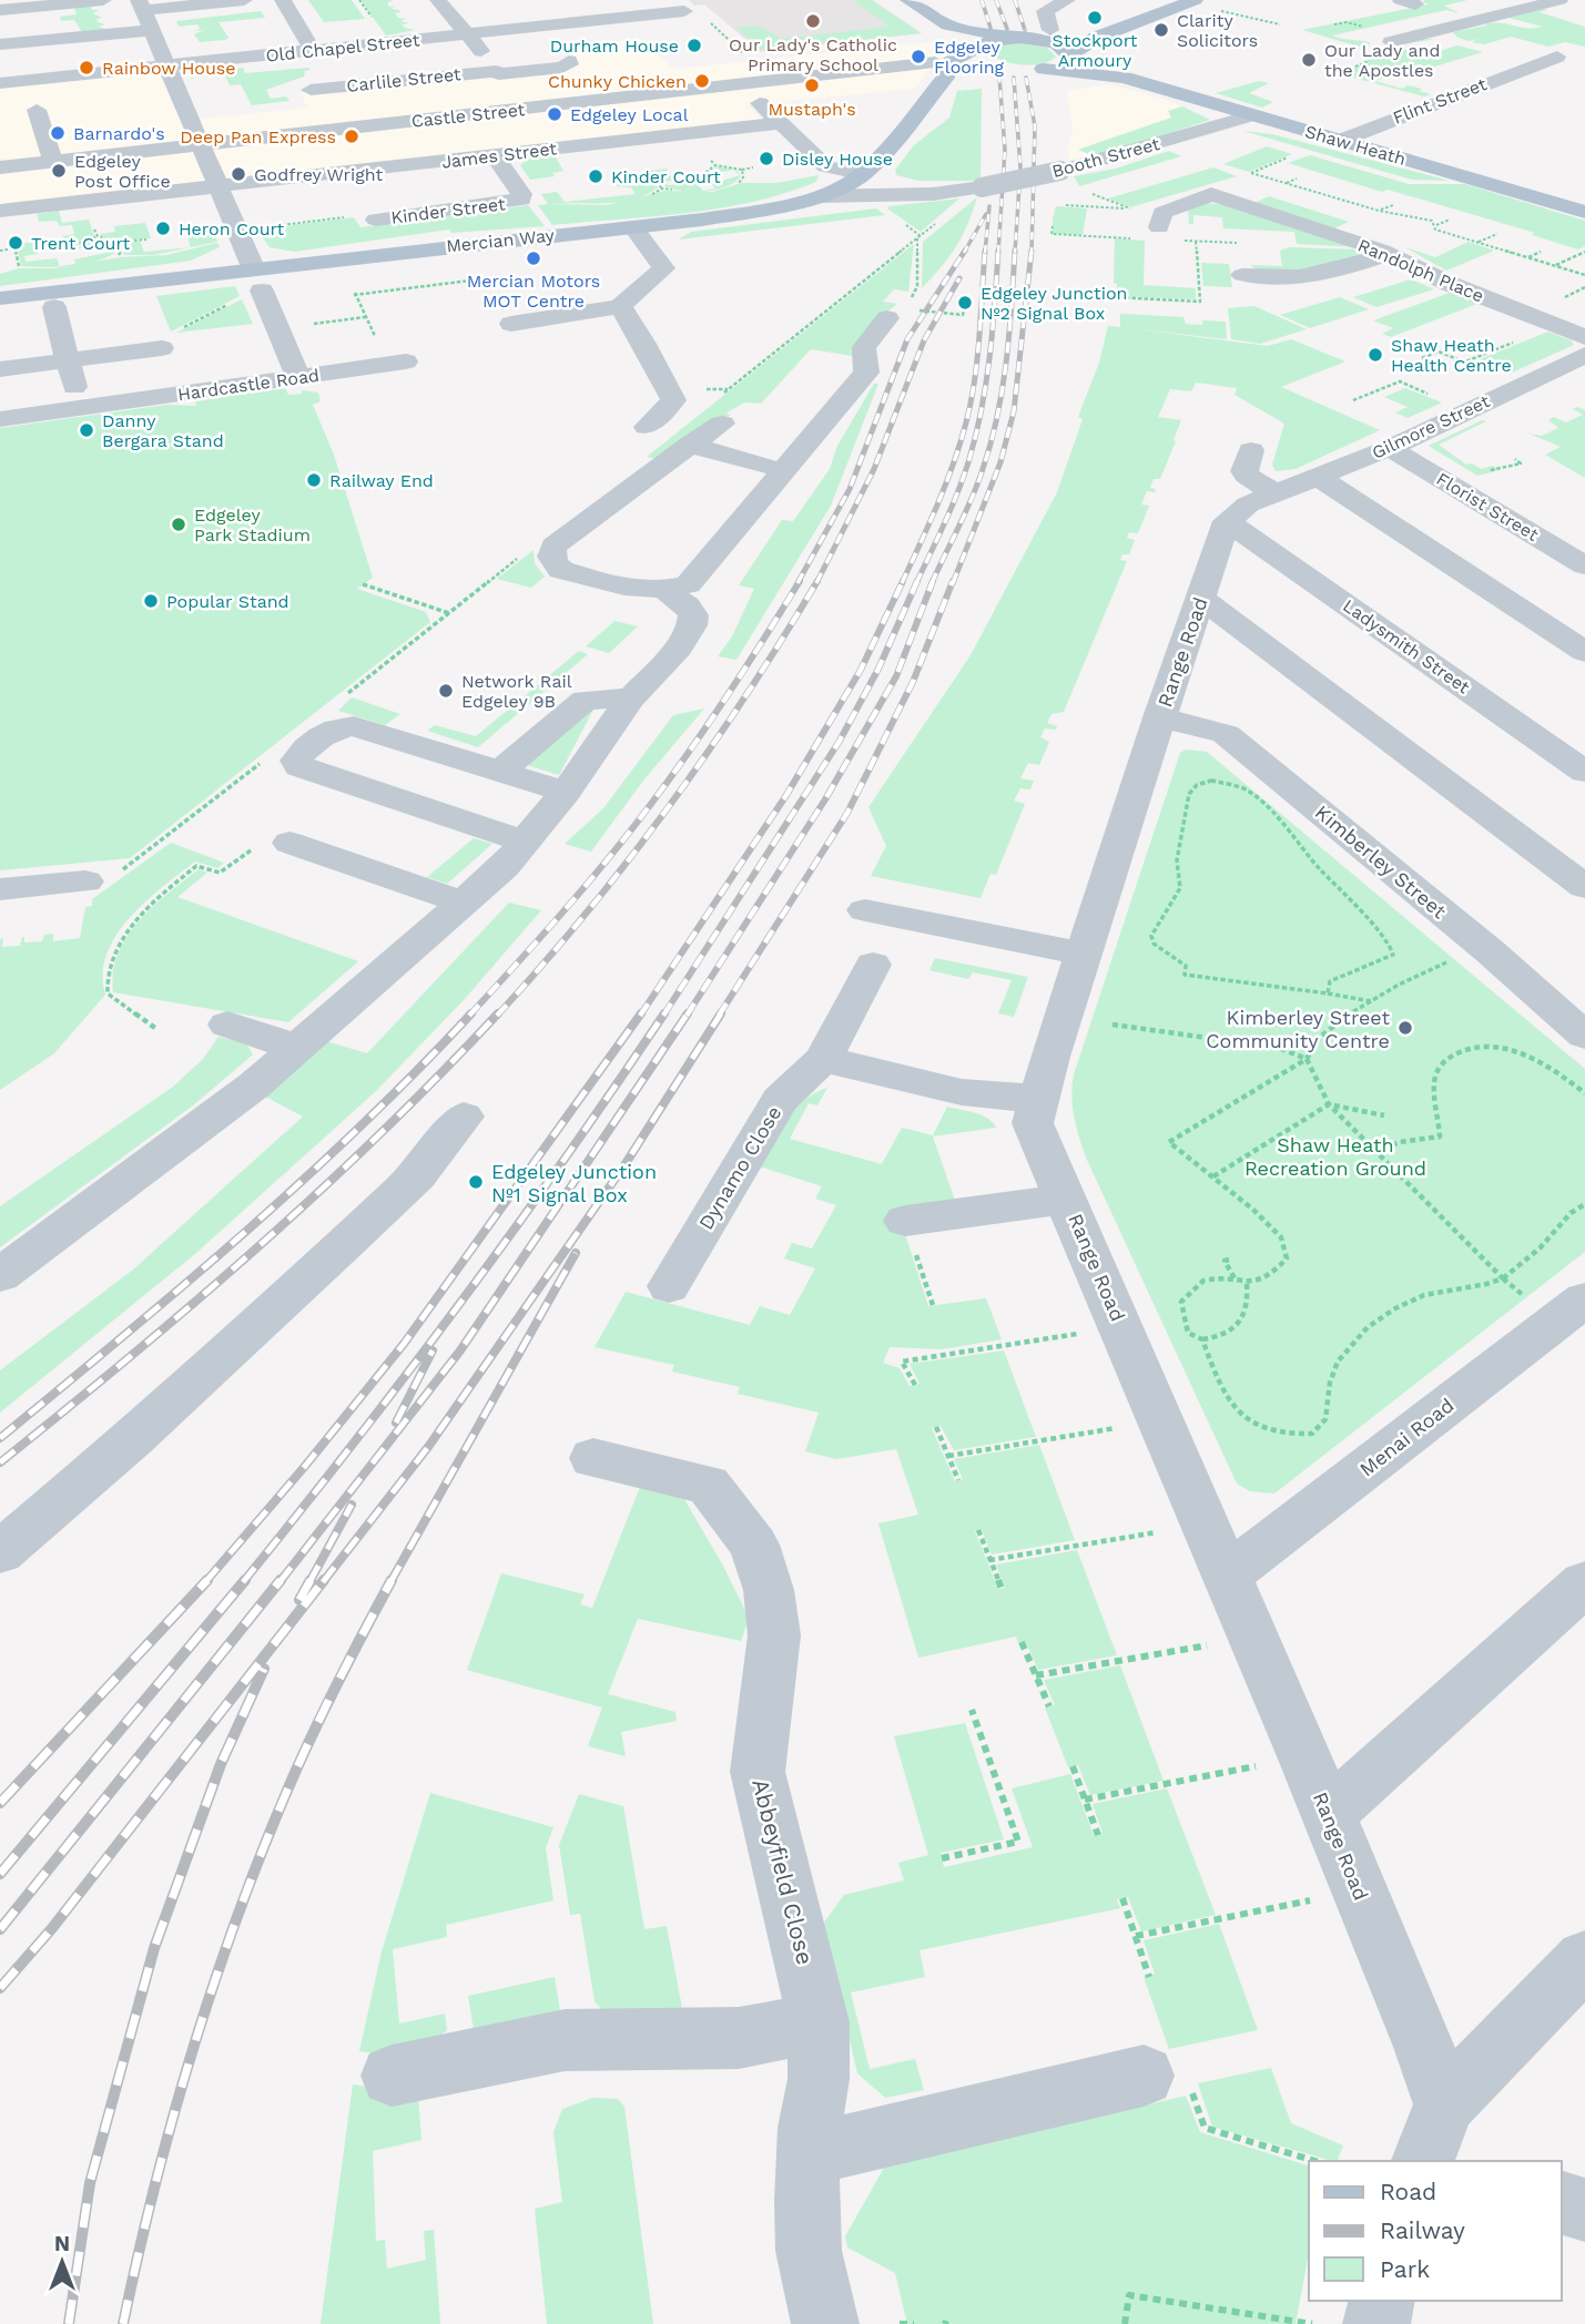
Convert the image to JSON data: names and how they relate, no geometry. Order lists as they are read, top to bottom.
{
  "streets": {
    "main road": ["Shaw Heath", "Mercian Way"],
    "street": [
      "Old Chapel Street",
      "Carlile Street",
      "Flint Street",
      "Castle Street",
      "James Street",
      "Booth Street",
      "Kinder Street",
      "Randolph Place",
      "Hardcastle Road",
      "Gilmore Street",
      "Florist Street",
      "Ladysmith Street",
      "Range Road",
      "Kimberley Street",
      "Dynamo Close",
      "Menai Road",
      "Abbeyfield Close"
    ]
  },
  "crossings": [
    ["Flint Street", "Shaw Heath"],
    ["Castle Street", "Booth Street"],
    ["Castle Street", "Mercian Way"],
    ["Shaw Heath", "Booth Street"],
    ["James Street", "Booth Street"],
    ["James Street", "Kinder Street"],
    ["Booth Street", "Mercian Way"],
    ["Gilmore Street", "Florist Street"],
    ["Ladysmith Street", "Range Road"],
    ["Range Road", "Kimberley Street"],
    ["Range Road", "Menai Road"]
  ],
  "parks": ["Shaw Heath Recreation Ground"],
  "places": [
    "Stockport Armoury",
    "Our Lady's Catholic Primary School",
    "Clarity Solicitors",
    "Durham House",
    "Edgeley Flooring",
    "Our Lady and the Apostles",
    "Rainbow House",
    "Chunky Chicken",
    "Mustaph's",
    "Edgeley Local",
    "Barnardo's",
    "Deep Pan Express",
    "Disley House",
    "Edgeley Post Office",
    "Godfrey Wright",
    "Kinder Court",
    "Heron Court",
    "Trent Court",
    "Mercian Motors MOT Centre",
    "Edgeley Junction №2 Signal Box",
    "Shaw Heath Health Centre",
    "Danny Bergara Stand",
    "Railway End",
    "Edgeley Park Stadium",
    "Popular Stand",
    "Network Rail Edgeley 9B",
    "Kimberley Street Community Centre",
    "Edgeley Junction №1 Signal Box"
  ],
  "legend": ["Road", "Railway", "Park"],
  "north": "top"
}
